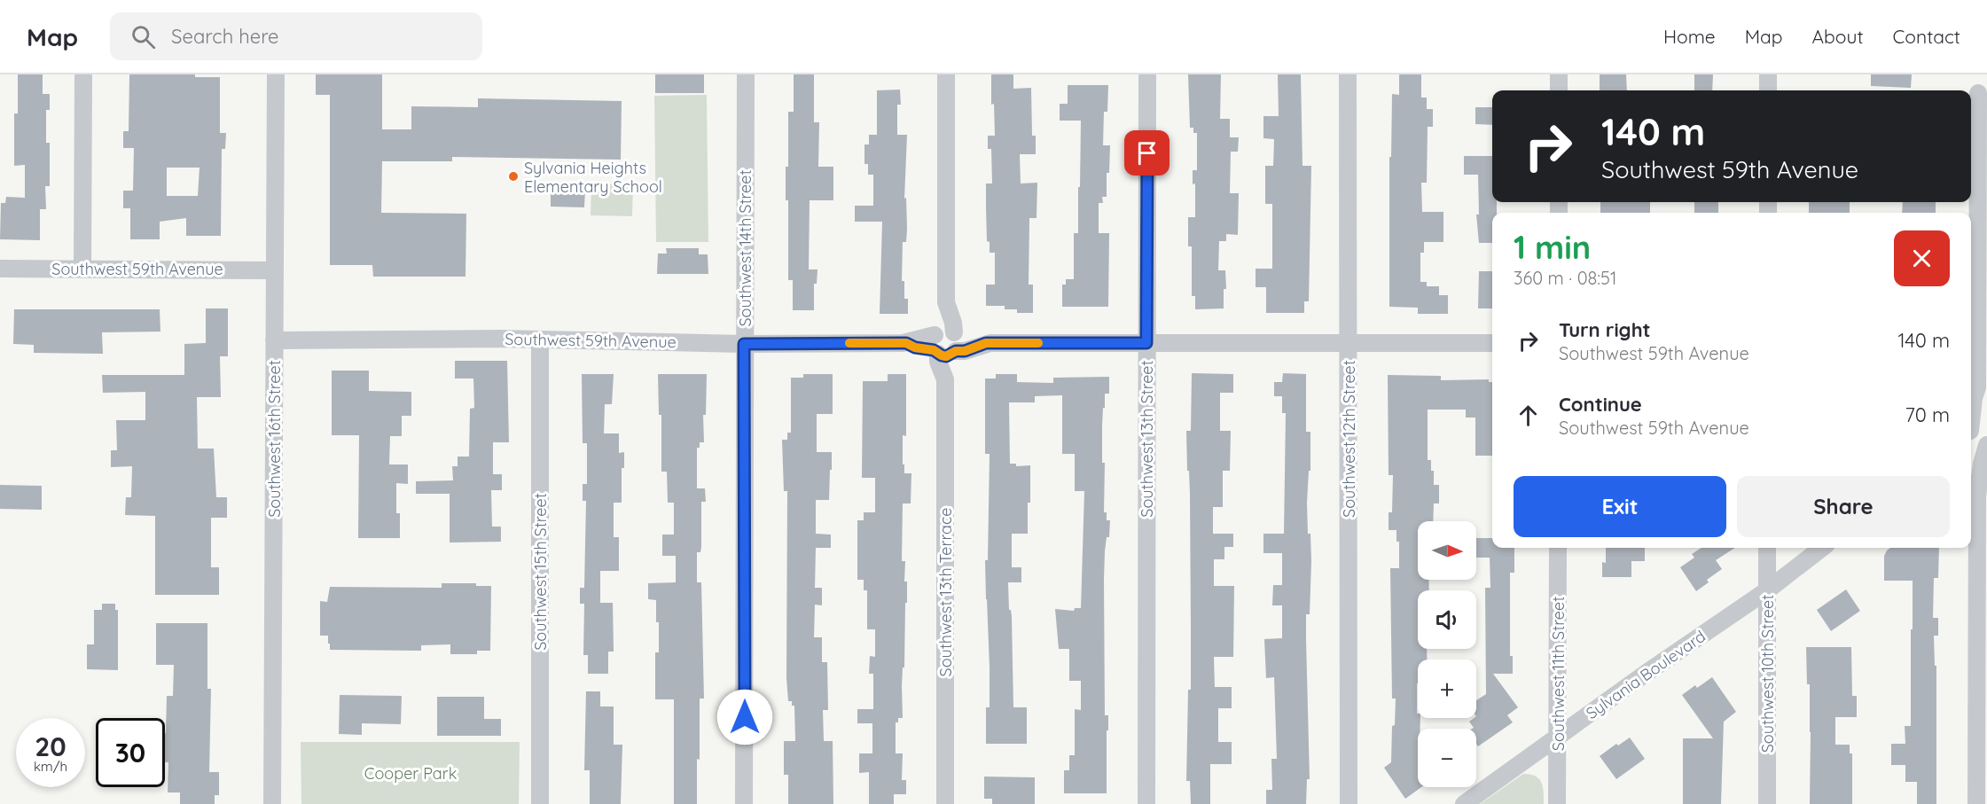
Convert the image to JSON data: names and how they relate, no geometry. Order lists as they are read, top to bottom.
{
  "streets": {
    "street": [
      "Southwest 14th Street",
      "Southwest 59th Avenue",
      "Southwest 16th Street",
      "Southwest 13th Street",
      "Southwest 12th Street",
      "Southwest 15th Street",
      "Southwest 13th Terrace",
      "Southwest 11th Street",
      "Southwest 10th Street",
      "Sylvania Boulevard"
    ]
  },
  "crossings": [
    ["Southwest 14th Street", "Southwest 59th Avenue"],
    ["Southwest 59th Avenue", "Southwest 16th Street"],
    ["Southwest 59th Avenue", "Southwest 13th Street"],
    ["Southwest 59th Avenue", "Southwest 12th Street"],
    ["Southwest 59th Avenue", "Southwest 15th Street"],
    ["Southwest 59th Avenue", "Southwest 13th Terrace"],
    ["Southwest 11th Street", "Sylvania Boulevard"],
    ["Southwest 10th Street", "Sylvania Boulevard"]
  ],
  "parks": ["Cooper Park"],
  "places": ["Sylvania Heights Elementary School"],
  "north": "right",
  "page": {
    "header": "Map",
    "search": "Search here",
    "nav": [
      "Home",
      "Map",
      "About",
      "Contact"
    ],
    "turn": ["140 m", "Southwest 59th Avenue"],
    "heading": ["1 min", "360 m · 08:51"],
    "list": [
      {
        "name": "Turn right",
        "note": "Southwest 59th Avenue",
        "value": "140 m"
      },
      {
        "name": "Continue",
        "note": "Southwest 59th Avenue",
        "value": "70 m"
      }
    ],
    "buttons": ["Exit", "Share"],
    "map_buttons": ["+", "−"],
    "speed": "20 km/h",
    "limit": "30"
  }
}
